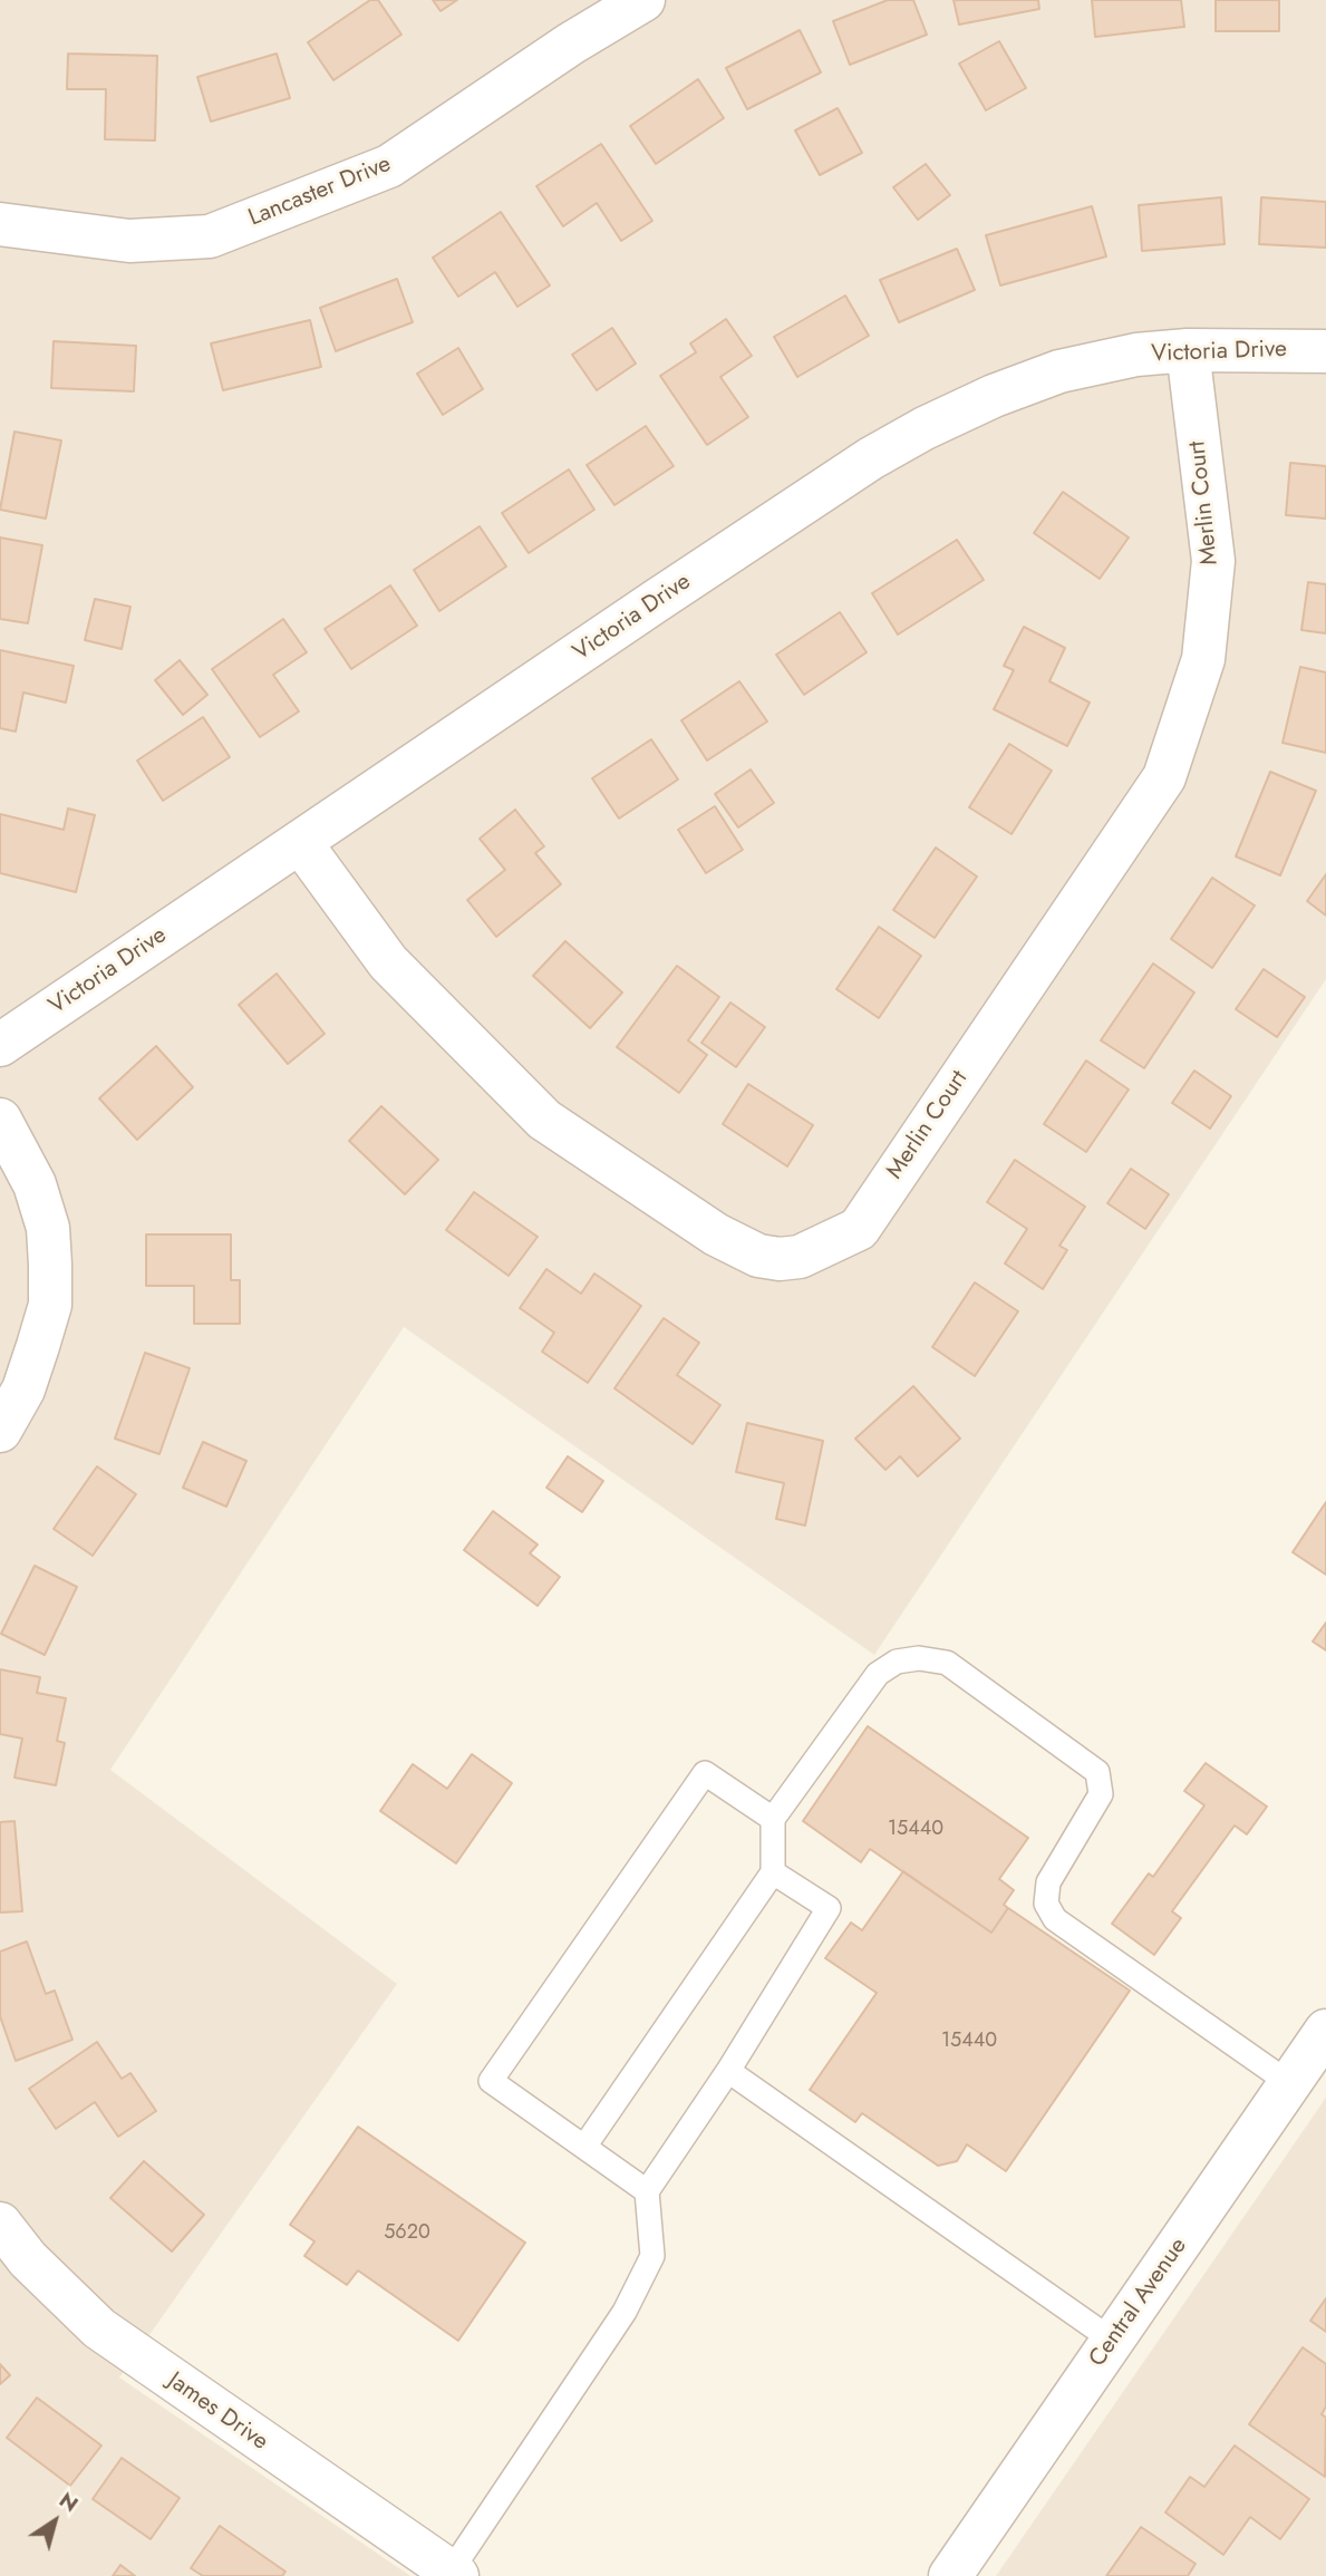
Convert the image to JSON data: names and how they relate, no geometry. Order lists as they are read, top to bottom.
{
  "streets": {
    "street": [
      "Lancaster Drive",
      "Victoria Drive",
      "Merlin Court",
      "Central Avenue",
      "James Drive"
    ]
  },
  "crossings": [
    ["Victoria Drive", "Merlin Court"]
  ],
  "house_numbers": ["15440", "15440", "5620"],
  "north": "top right"
}
